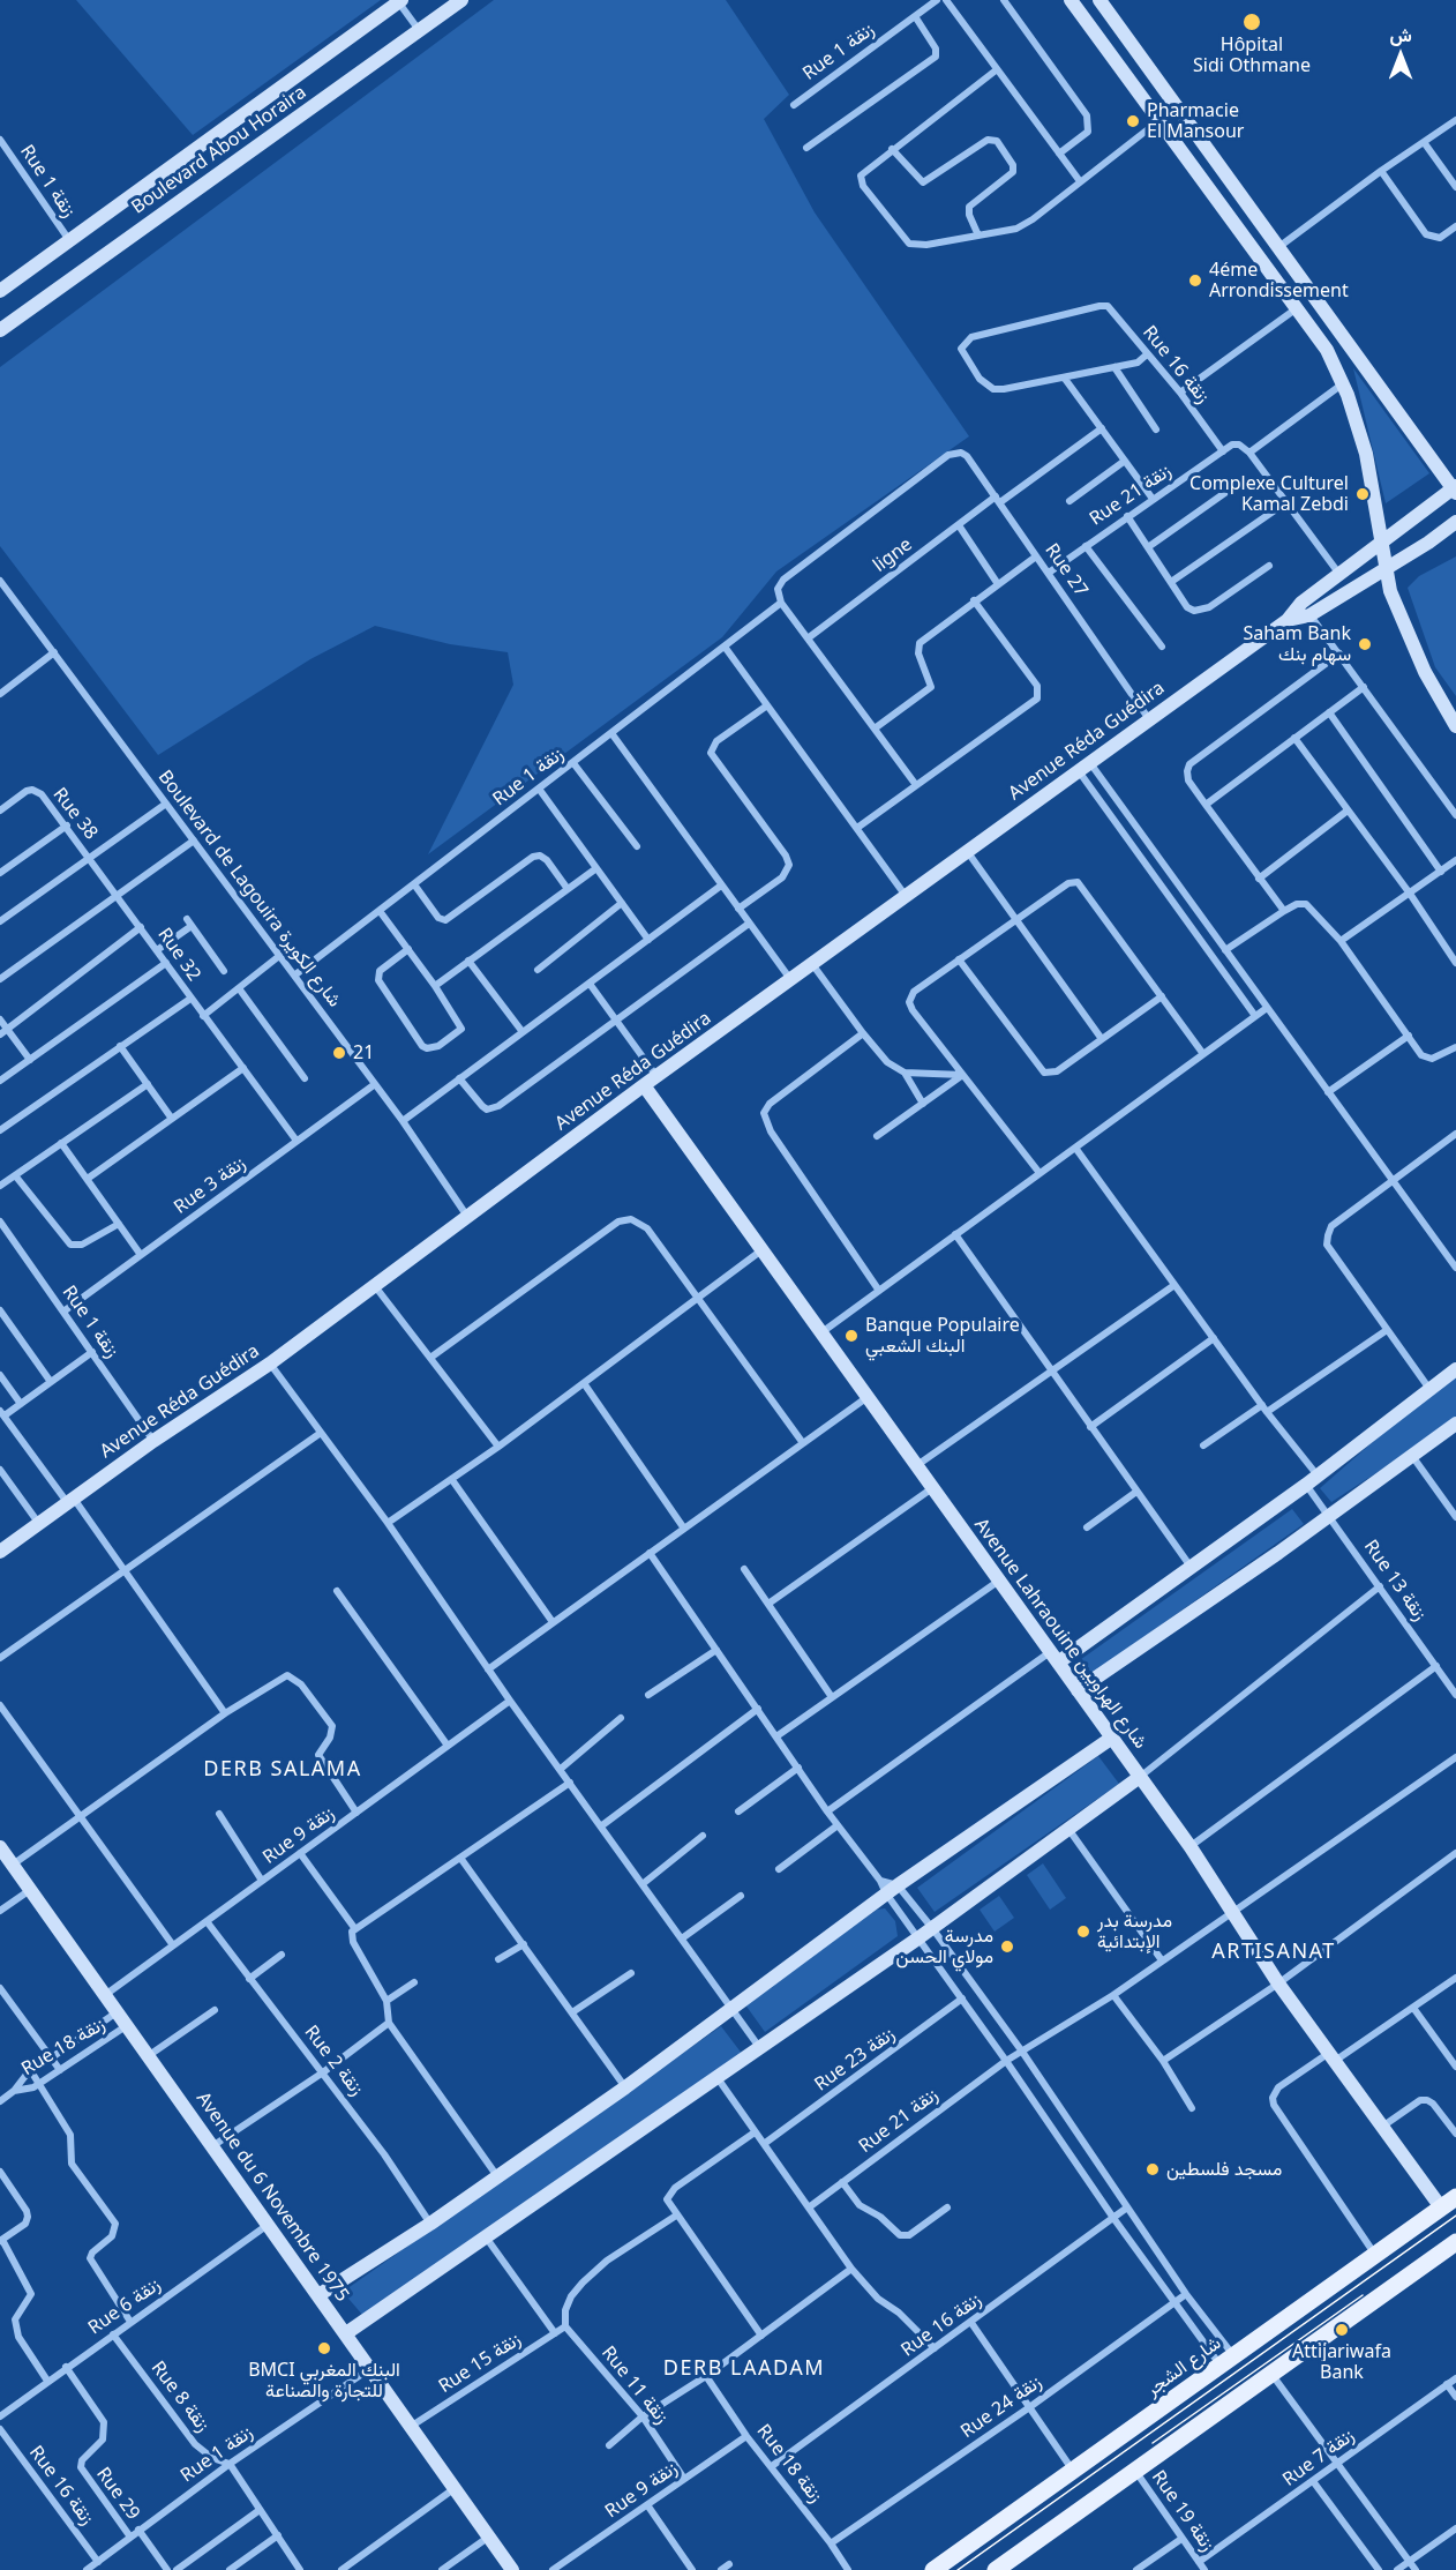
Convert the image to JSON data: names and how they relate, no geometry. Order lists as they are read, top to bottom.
{
  "streets": {
    "main road": ["شارع الشجر"],
    "street": [
      "Rue 1 زنقة",
      "Boulevard Abou Horaira",
      "Rue 16 زنقة",
      "Rue 21 زنقة",
      "ligne",
      "Rue 27",
      "Avenue Réda Guédira",
      "Rue 38",
      "Boulevard de Lagouira شارع الكويرة",
      "Rue 32",
      "Rue 3 زنقة",
      "Rue 13 زنقة",
      "Avenue Lahraouine شارع الهراويين",
      "Rue 9 زنقة",
      "Rue 18 زنقة",
      "Rue 23 زنقة",
      "Rue 2 زنقة",
      "Avenue du 6 Novembre 1975",
      "Rue 6 زنقة",
      "Rue 15 زنقة",
      "Rue 11 زنقة",
      "Rue 8 زنقة",
      "Rue 24 زنقة",
      "Rue 7 زنقة",
      "Rue 29",
      "Rue 19 زنقة"
    ]
  },
  "crossings": [
    ["Rue 1 زنقة", "Boulevard Abou Horaira"],
    ["Rue 1 زنقة", "Rue 16 زنقة"],
    ["Rue 1 زنقة", "Rue 27"],
    ["Rue 1 زنقة", "Avenue Réda Guédira"],
    ["Rue 1 زنقة", "Boulevard de Lagouira شارع الكويرة"],
    ["Rue 1 زنقة", "Rue 3 زنقة"],
    ["Rue 1 زنقة", "Avenue du 6 Novembre 1975"],
    ["Rue 1 زنقة", "Rue 8 زنقة"],
    ["Rue 1 زنقة", "Rue 29"],
    ["Rue 16 زنقة", "Rue 21 زنقة"],
    ["Rue 16 زنقة", "Rue 18 زنقة"],
    ["Rue 21 زنقة", "Rue 27"],
    ["Rue 21 زنقة", "Avenue Lahraouine شارع الهراويين"],
    ["ligne", "Rue 27"],
    ["Rue 27", "Avenue Réda Guédira"],
    ["Avenue Réda Guédira", "Boulevard de Lagouira شارع الكويرة"],
    ["Avenue Réda Guédira", "Avenue Lahraouine شارع الهراويين"],
    ["Rue 38", "Rue 32"],
    ["Boulevard de Lagouira شارع الكويرة", "Rue 3 زنقة"],
    ["Rue 32", "Rue 3 زنقة"],
    ["Avenue Lahraouine شارع الهراويين", "شارع الشجر"],
    ["Rue 9 زنقة", "Rue 18 زنقة"],
    ["Rue 9 زنقة", "Rue 2 زنقة"],
    ["Rue 9 زنقة", "Avenue du 6 Novembre 1975"],
    ["Rue 9 زنقة", "Rue 11 زنقة"],
    ["Rue 18 زنقة", "Avenue du 6 Novembre 1975"],
    ["Rue 18 زنقة", "Rue 24 زنقة"],
    ["Avenue du 6 Novembre 1975", "Rue 6 زنقة"],
    ["Avenue du 6 Novembre 1975", "Rue 15 زنقة"],
    ["Rue 6 زنقة", "Rue 8 زنقة"],
    ["Rue 6 زنقة", "Rue 29"],
    ["Rue 15 زنقة", "Rue 11 زنقة"],
    ["Rue 7 زنقة", "Rue 19 زنقة"]
  ],
  "districts": ["DERB SALAMA", "ARTISANAT", "DERB LAADAM"],
  "places": [
    "Hôpital Sidi Othmane",
    "Pharmacie El Mansour",
    "4éme Arrondissement",
    "Complexe Culturel Kamal Zebdi",
    "Saham Bank سهام بنك",
    "21",
    "Banque Populaire البنك الشعبي",
    "مدرسة بدر الإبتدائية",
    "مدرسة مولاي الحسن",
    "مسجد فلسطين",
    "Attijariwafa Bank",
    "BMCI البنك المغربي للتجارة والصناعة"
  ],
  "north": "top"
}
